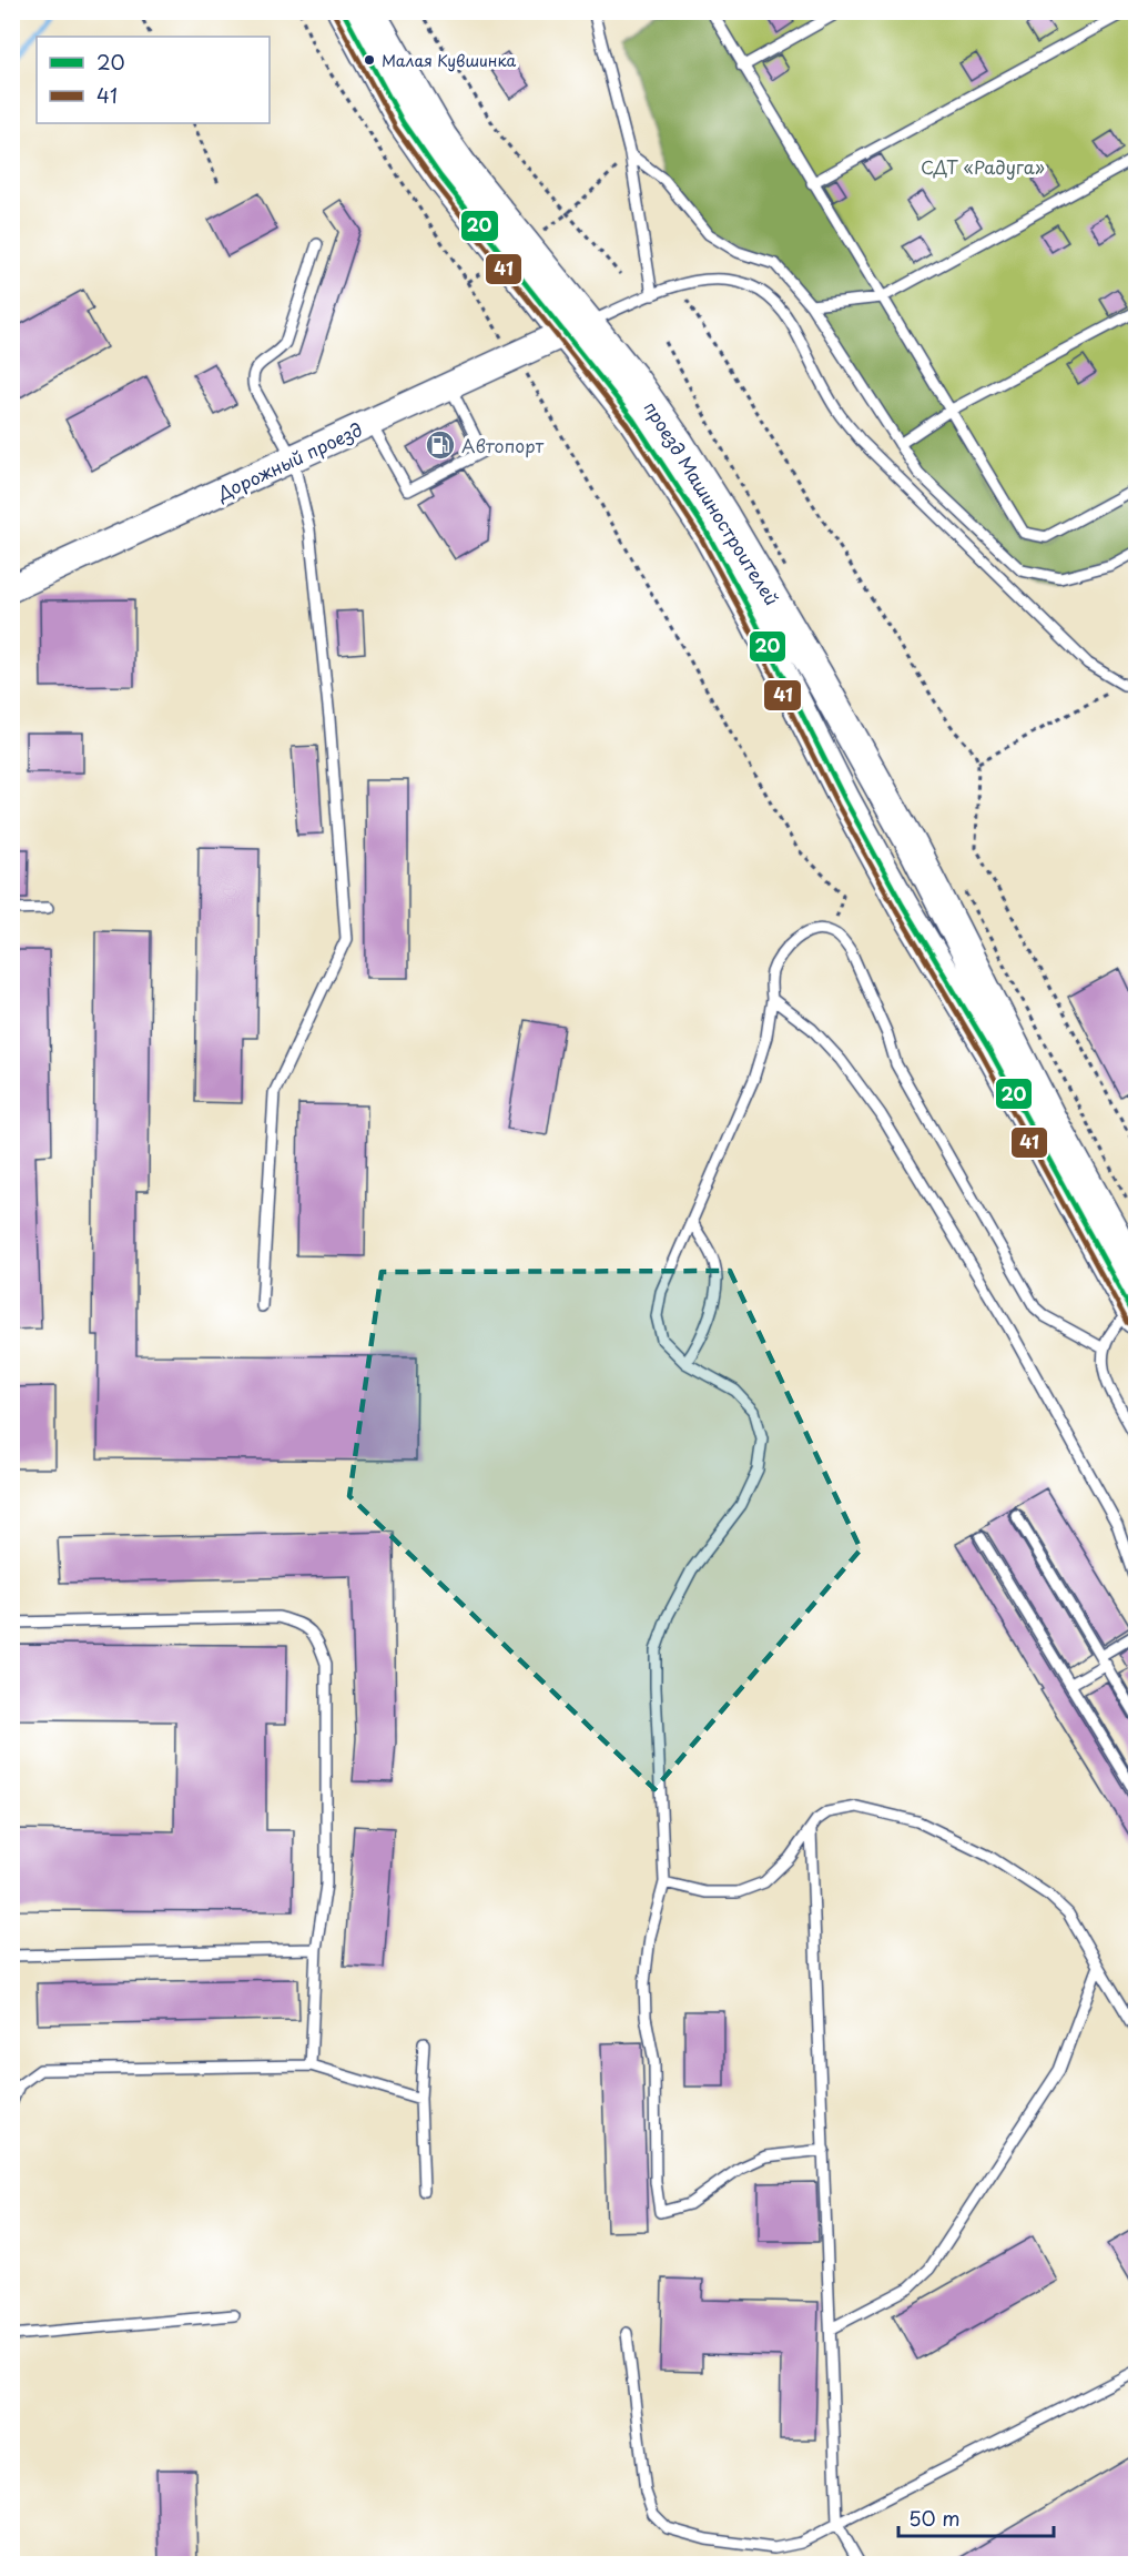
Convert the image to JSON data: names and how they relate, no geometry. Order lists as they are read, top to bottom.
{
  "streets": {
    "main road": ["проезд Машиностроителей"],
    "street": ["Дорожный проезд"]
  },
  "crossings": [
    ["Дорожный проезд", "проезд Машиностроителей"]
  ],
  "parks": ["СДТ «Радуга»"],
  "places": {
    "other": ["Малая Кувшинка"],
    "fuel station": ["Автопорт"]
  },
  "lines": ["transit line 20", "transit line 41"],
  "legend": ["20", "41"],
  "scale_bar": "50 m"
}
